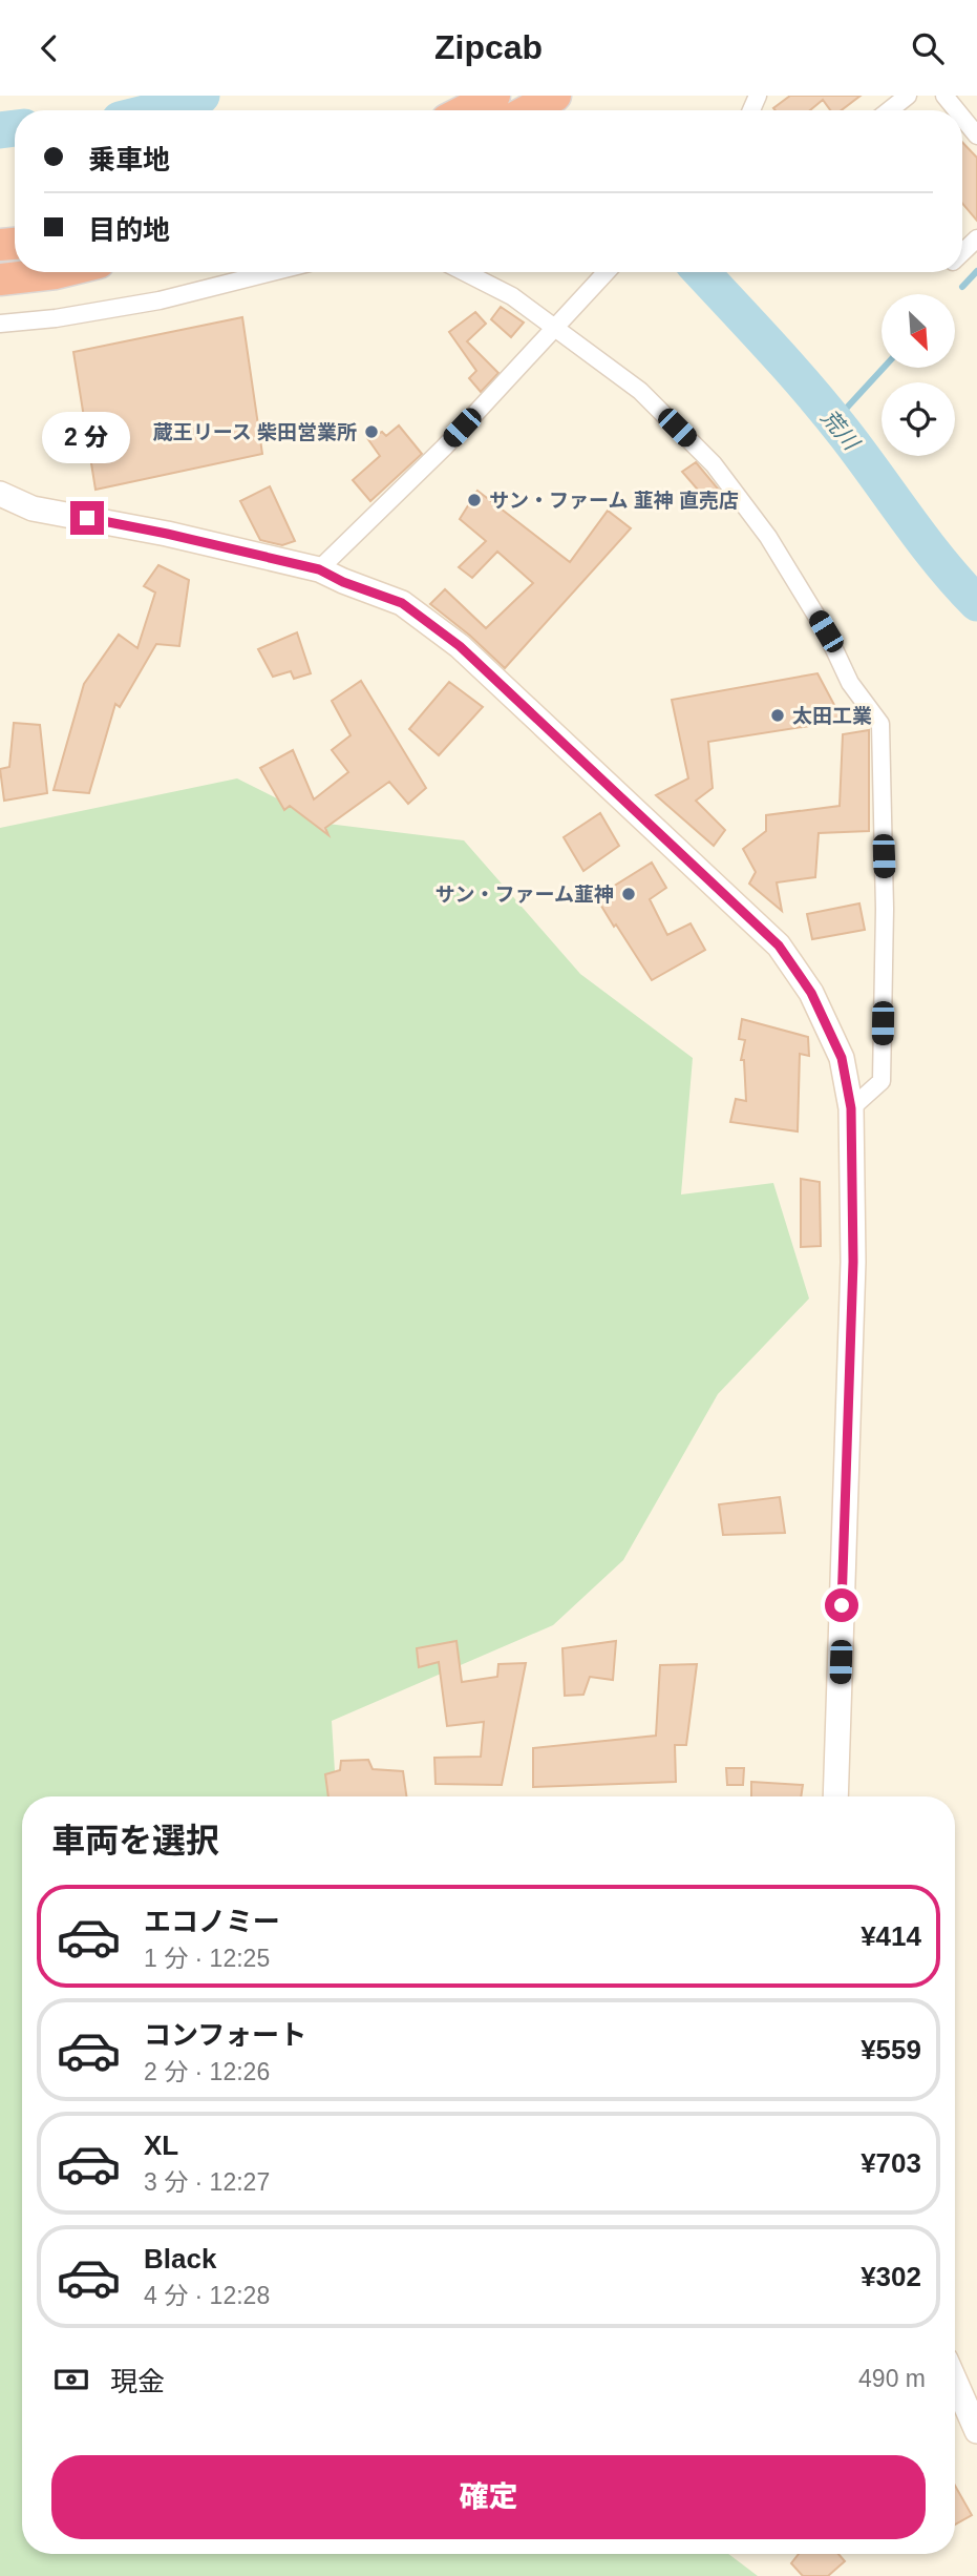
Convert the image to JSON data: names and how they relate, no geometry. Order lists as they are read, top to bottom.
{
  "water": ["荒川"],
  "places": [
    "蔵王リース 柴田営業所",
    "サン・ファーム 韮神 直売店",
    "太田工業",
    "サン・ファーム韮神"
  ],
  "north": "bottom right",
  "page": {
    "header": "Zipcab",
    "banner": ["乗車地", "目的地"],
    "bubble": "2 分",
    "heading": "車両を選択",
    "list": [
      {
        "name": "エコノミー",
        "note": "1 分 · 12:25",
        "value": "¥414"
      },
      {
        "name": "コンフォート",
        "note": "2 分 · 12:26",
        "value": "¥559"
      },
      {
        "name": "XL",
        "note": "3 分 · 12:27",
        "value": "¥703"
      },
      {
        "name": "Black",
        "note": "4 分 · 12:28",
        "value": "¥302"
      }
    ],
    "pay": ["現金", "490 m"],
    "buttons": "確定"
  }
}
